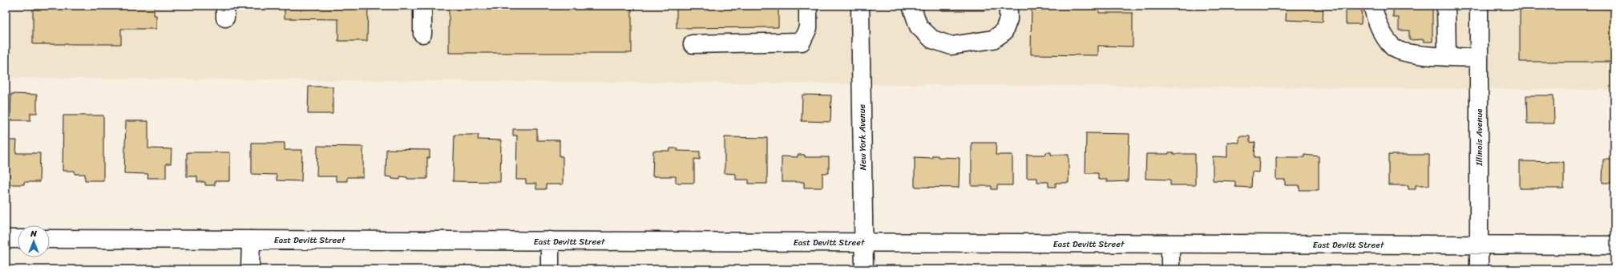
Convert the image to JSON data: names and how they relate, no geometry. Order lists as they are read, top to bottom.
{
  "streets": {
    "street": ["New York Avenue", "Illinois Avenue", "East Devitt Street"]
  },
  "crossings": [
    ["New York Avenue", "East Devitt Street"],
    ["Illinois Avenue", "East Devitt Street"]
  ],
  "north": "top"
}
